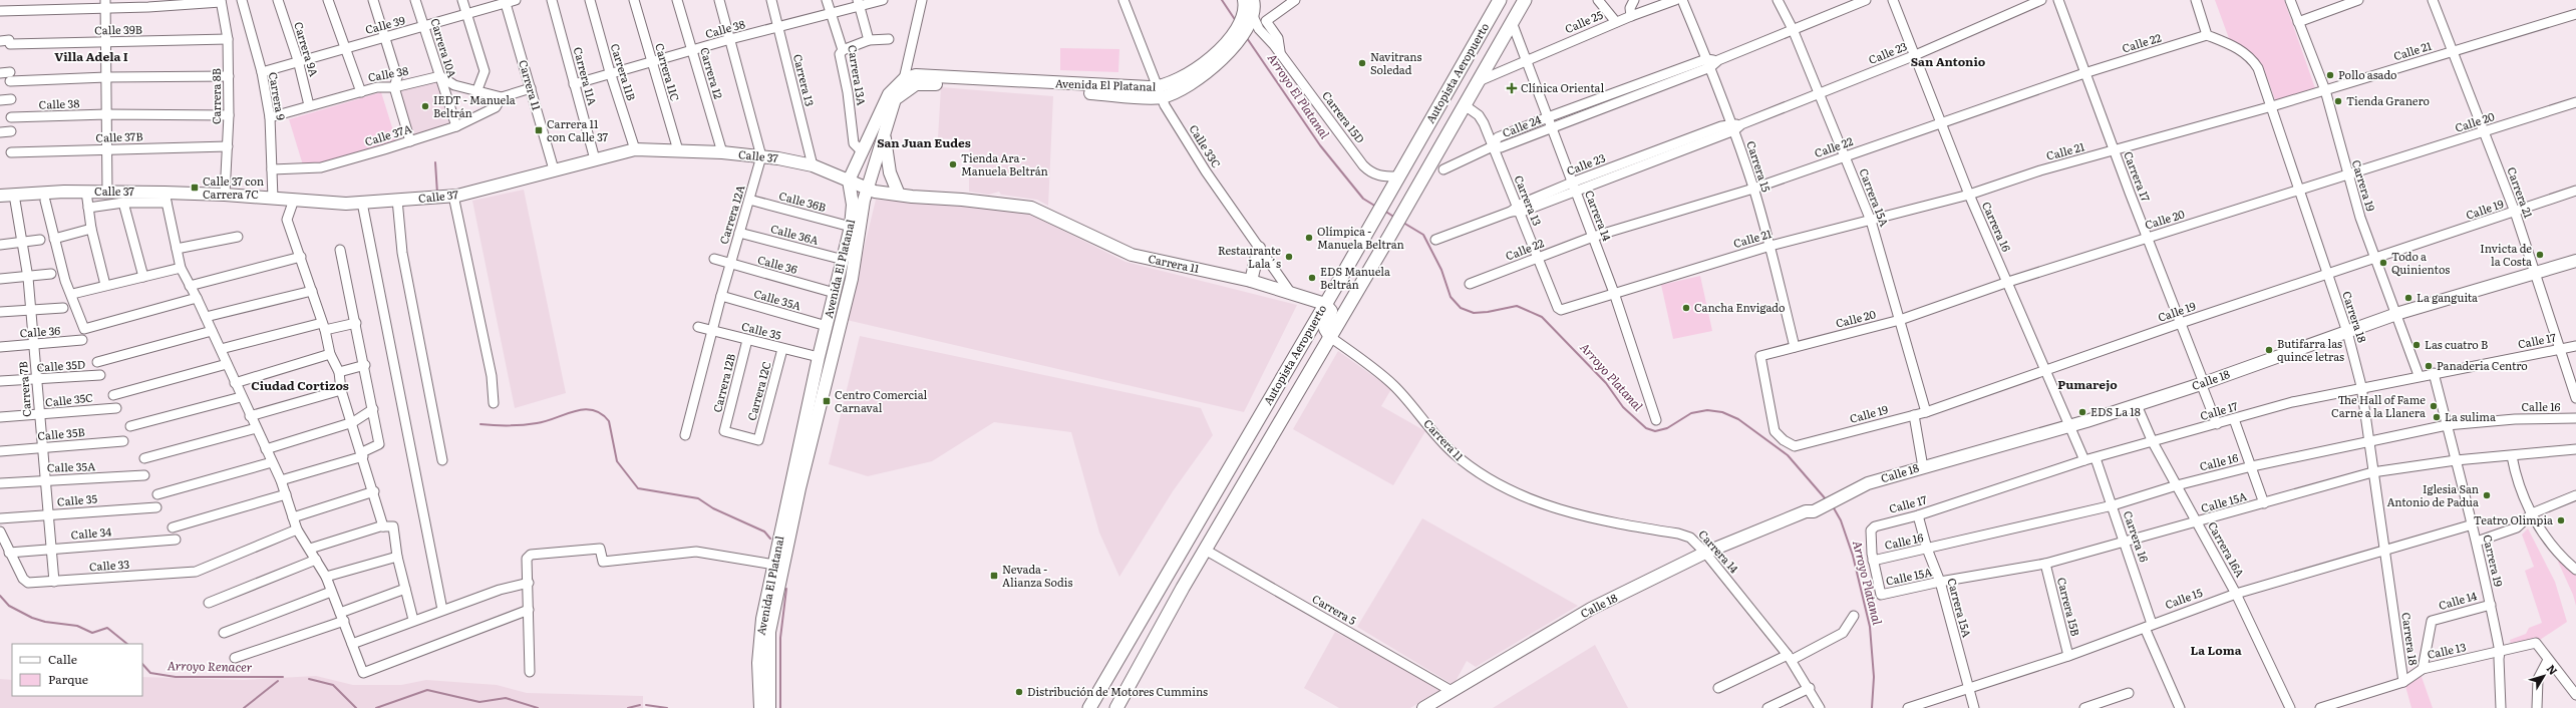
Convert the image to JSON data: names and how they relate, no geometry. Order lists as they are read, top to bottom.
{
  "streets": {
    "highway": ["Autopista Aeropuerto"],
    "main road": [
      "Carrera 11",
      "Avenida El Platanal",
      "Calle 37",
      "Calle 18"
    ],
    "street": [
      "Calle 25",
      "Calle 39",
      "Calle 38",
      "Calle 39B",
      "Calle 22",
      "Carrera 10A",
      "Carrera 9A",
      "Calle 21",
      "Calle 23",
      "Carrera 11B",
      "Carrera 11C",
      "Carrera 12",
      "Carrera 13A",
      "Carrera 11A",
      "Carrera 13",
      "Carrera 8B",
      "Carrera 9",
      "Carrera 15D",
      "Calle 20",
      "Calle 24",
      "Calle 37A",
      "Calle 37B",
      "Calle 33C",
      "Carrera 15",
      "Carrera 17",
      "Carrera 19",
      "Carrera 21",
      "Carrera 15A",
      "Calle 36B",
      "Calle 19",
      "Carrera 12A",
      "Carrera 14",
      "Carrera 16",
      "Calle 36A",
      "Calle 36",
      "Calle 35A",
      "Carrera 18",
      "Calle 35",
      "Calle 17",
      "Calle 35D",
      "Carrera 12B",
      "Carrera 7B",
      "Carrera 12C",
      "Calle 35C",
      "Calle 16",
      "Calle 35B",
      "Calle 15A",
      "Calle 34",
      "Carrera 16A",
      "Calle 33",
      "Calle 15",
      "Calle 14",
      "Carrera 15B",
      "Carrera 5",
      "Calle 13"
    ]
  },
  "crossings": [
    ["Calle 25", "Autopista Aeropuerto"],
    ["Calle 25", "Carrera 14"],
    ["Calle 39", "Carrera 10A"],
    ["Calle 39", "Carrera 9A"],
    ["Calle 39", "Carrera 11"],
    ["Calle 39", "Carrera 9"],
    ["Calle 38", "Carrera 10A"],
    ["Calle 38", "Carrera 9A"],
    ["Calle 38", "Carrera 11B"],
    ["Calle 38", "Carrera 11C"],
    ["Calle 38", "Carrera 12"],
    ["Calle 38", "Carrera 13A"],
    ["Calle 38", "Carrera 11A"],
    ["Calle 38", "Carrera 13"],
    ["Calle 38", "Carrera 8B"],
    ["Calle 38", "Carrera 9"],
    ["Calle 38", "Carrera 12A"],
    ["Calle 39B", "Carrera 8B"],
    ["Calle 22", "Carrera 13"],
    ["Calle 22", "Carrera 15"],
    ["Calle 22", "Carrera 17"],
    ["Calle 22", "Carrera 15A"],
    ["Calle 22", "Carrera 14"],
    ["Calle 22", "Carrera 16"],
    ["Calle 22", "Carrera 18"],
    ["Carrera 10A", "Calle 37A"],
    ["Calle 21", "Carrera 13"],
    ["Calle 21", "Carrera 15"],
    ["Calle 21", "Carrera 17"],
    ["Calle 21", "Carrera 19"],
    ["Calle 21", "Carrera 21"],
    ["Calle 21", "Carrera 15A"],
    ["Calle 21", "Carrera 14"],
    ["Calle 21", "Carrera 16"],
    ["Calle 21", "Carrera 18"],
    ["Calle 23", "Carrera 13"],
    ["Calle 23", "Carrera 15"],
    ["Calle 23", "Carrera 15A"],
    ["Calle 23", "Carrera 14"],
    ["Calle 23", "Carrera 16"],
    ["Carrera 11B", "Calle 37"],
    ["Carrera 11C", "Calle 37"],
    ["Carrera 12", "Calle 37"],
    ["Autopista Aeropuerto", "Carrera 13"],
    ["Autopista Aeropuerto", "Carrera 11"],
    ["Autopista Aeropuerto", "Carrera 15D"],
    ["Autopista Aeropuerto", "Carrera 14"],
    ["Autopista Aeropuerto", "Carrera 5"],
    ["Carrera 11A", "Calle 37"],
    ["Carrera 13", "Calle 24"],
    ["Carrera 13", "Calle 37"],
    ["Carrera 11", "Avenida El Platanal"],
    ["Carrera 11", "Calle 33C"],
    ["Carrera 11", "Calle 37"],
    ["Carrera 11", "Carrera 14"],
    ["Avenida El Platanal", "Carrera 15D"],
    ["Avenida El Platanal", "Calle 33C"],
    ["Avenida El Platanal", "Calle 37"],
    ["Avenida El Platanal", "Calle 36B"],
    ["Avenida El Platanal", "Calle 36A"],
    ["Avenida El Platanal", "Calle 36"],
    ["Avenida El Platanal", "Calle 35A"],
    ["Avenida El Platanal", "Calle 35"],
    ["Carrera 8B", "Calle 37B"],
    ["Carrera 8B", "Calle 37"],
    ["Carrera 9", "Calle 37A"],
    ["Carrera 9", "Calle 37"],
    ["Calle 20", "Carrera 15"],
    ["Calle 20", "Carrera 17"],
    ["Calle 20", "Carrera 19"],
    ["Calle 20", "Carrera 21"],
    ["Calle 20", "Carrera 15A"],
    ["Calle 20", "Calle 19"],
    ["Calle 20", "Carrera 16"],
    ["Calle 20", "Carrera 18"],
    ["Calle 24", "Carrera 15"],
    ["Calle 24", "Carrera 15A"],
    ["Calle 24", "Carrera 14"],
    ["Calle 37", "Carrera 12A"],
    ["Calle 37", "Carrera 7B"],
    ["Carrera 17", "Calle 19"],
    ["Carrera 17", "Calle 17"],
    ["Carrera 17", "Calle 18"],
    ["Carrera 19", "Calle 19"],
    ["Carrera 19", "Calle 17"],
    ["Carrera 19", "Calle 18"],
    ["Carrera 19", "Calle 16"],
    ["Carrera 19", "Calle 15A"],
    ["Carrera 19", "Calle 15"],
    ["Carrera 19", "Calle 14"],
    ["Carrera 19", "Calle 13"],
    ["Carrera 21", "Calle 19"],
    ["Carrera 21", "Calle 17"],
    ["Carrera 21", "Calle 18"],
    ["Carrera 15A", "Calle 19"],
    ["Carrera 15A", "Calle 17"],
    ["Carrera 15A", "Calle 16"],
    ["Carrera 15A", "Calle 15A"],
    ["Carrera 15A", "Calle 15"],
    ["Calle 36B", "Carrera 12A"],
    ["Calle 19", "Carrera 16"],
    ["Calle 19", "Carrera 18"],
    ["Carrera 12A", "Calle 36A"],
    ["Carrera 12A", "Calle 36"],
    ["Carrera 12A", "Calle 35A"],
    ["Carrera 12A", "Calle 35"],
    ["Carrera 14", "Calle 18"],
    ["Carrera 16", "Calle 17"],
    ["Carrera 16", "Calle 18"],
    ["Carrera 16", "Calle 16"],
    ["Carrera 16", "Calle 15A"],
    ["Carrera 16", "Calle 15"],
    ["Calle 36", "Carrera 7B"],
    ["Calle 35A", "Carrera 7B"],
    ["Carrera 18", "Calle 17"],
    ["Carrera 18", "Calle 18"],
    ["Carrera 18", "Calle 16"],
    ["Carrera 18", "Calle 15A"],
    ["Carrera 18", "Calle 15"],
    ["Carrera 18", "Calle 13"],
    ["Calle 35", "Carrera 12B"],
    ["Calle 35", "Carrera 7B"],
    ["Calle 35", "Carrera 12C"],
    ["Calle 17", "Calle 16"],
    ["Calle 17", "Calle 15A"],
    ["Calle 17", "Carrera 16A"],
    ["Calle 35D", "Carrera 7B"],
    ["Calle 18", "Carrera 16A"],
    ["Calle 18", "Carrera 5"],
    ["Carrera 12B", "Carrera 12C"],
    ["Carrera 7B", "Calle 35C"],
    ["Carrera 7B", "Calle 35B"],
    ["Carrera 7B", "Calle 34"],
    ["Carrera 7B", "Calle 33"],
    ["Calle 16", "Calle 15A"],
    ["Calle 16", "Carrera 16A"],
    ["Calle 15A", "Carrera 16A"],
    ["Calle 15A", "Carrera 15B"],
    ["Calle 34", "Calle 33"],
    ["Carrera 16A", "Calle 15"],
    ["Calle 15", "Carrera 15B"],
    ["Calle 14", "Calle 13"]
  ],
  "districts": [
    "Villa Adela I",
    "San Antonio",
    "San Juan Eudes",
    "Pumarejo",
    "Ciudad Cortizos",
    "La Loma"
  ],
  "water": ["Arroyo El Platanal", "Arroyo Platanal", "Arroyo Renacer"],
  "places": {
    "other": [
      "Navitrans Soledad",
      "Pollo asado",
      "Tienda Granero",
      "IEDT - Manuela Beltrán",
      "Tienda Ara - Manuela Beltrán",
      "Olímpica - Manuela Beltran",
      "Invicta de la Costa",
      "Restaurante Lala´s",
      "Todo a Quinientos",
      "EDS Manuela Beltrán",
      "La ganguita",
      "Cancha Envigado",
      "Las cuatro B",
      "Butifarra las quince letras",
      "Panaderia Centro",
      "The Hall of Fame Carne a la Llanera",
      "EDS La 18",
      "La sulima",
      "Iglesia San Antonio de Padua",
      "Teatro Olimpia",
      "Distribución de Motores Cummins"
    ],
    "health": ["Clínica Oriental"],
    "transit": [
      "Carrera 11 con Calle 37",
      "Calle 37 con Carrera 7C",
      "Centro Comercial Carnaval",
      "Nevada - Alianza Sodis"
    ]
  },
  "legend": ["Calle", "Parque"],
  "north": "top right"
}
